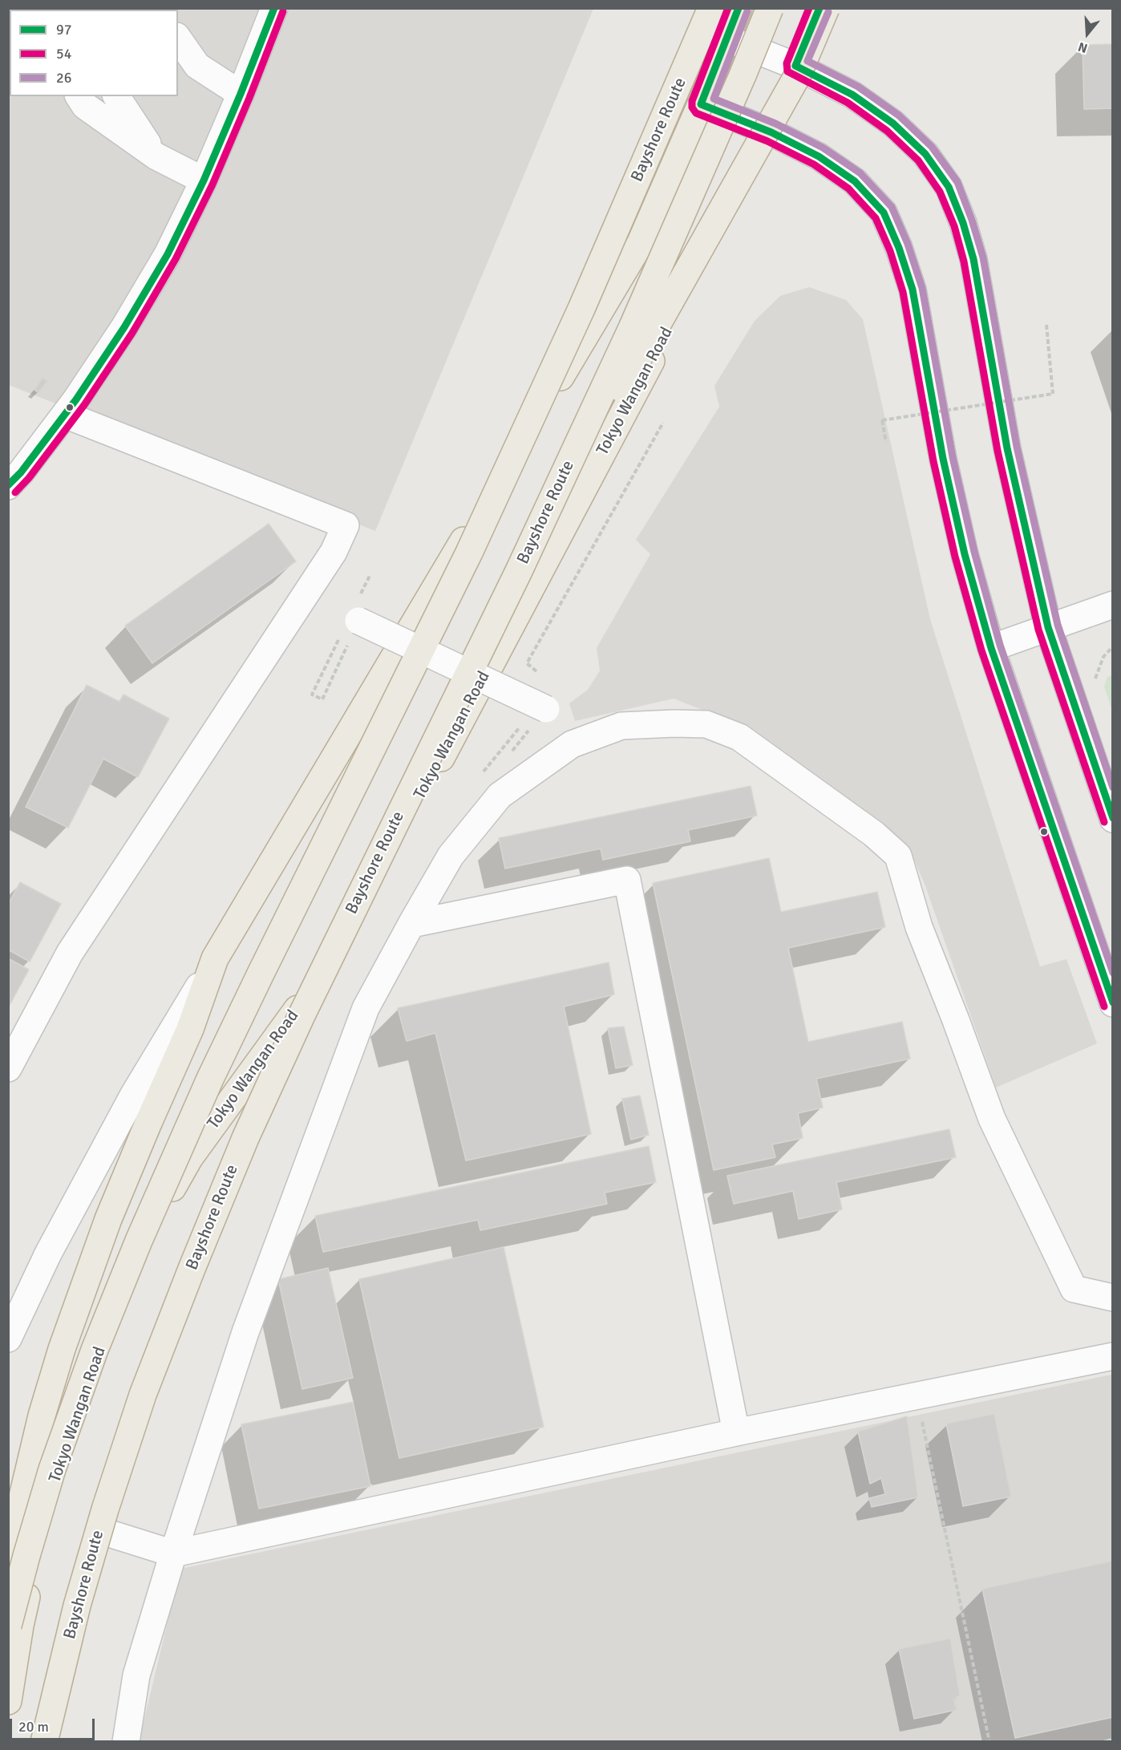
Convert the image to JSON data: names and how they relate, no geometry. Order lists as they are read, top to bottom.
{
  "streets": {
    "highway": ["Bayshore Route", "Tokyo Wangan Road"]
  },
  "lines": ["transit line 97", "transit line 54", "transit line 26"],
  "legend": ["97", "54", "26"],
  "scale_bar": "20 m",
  "north": "bottom"
}
